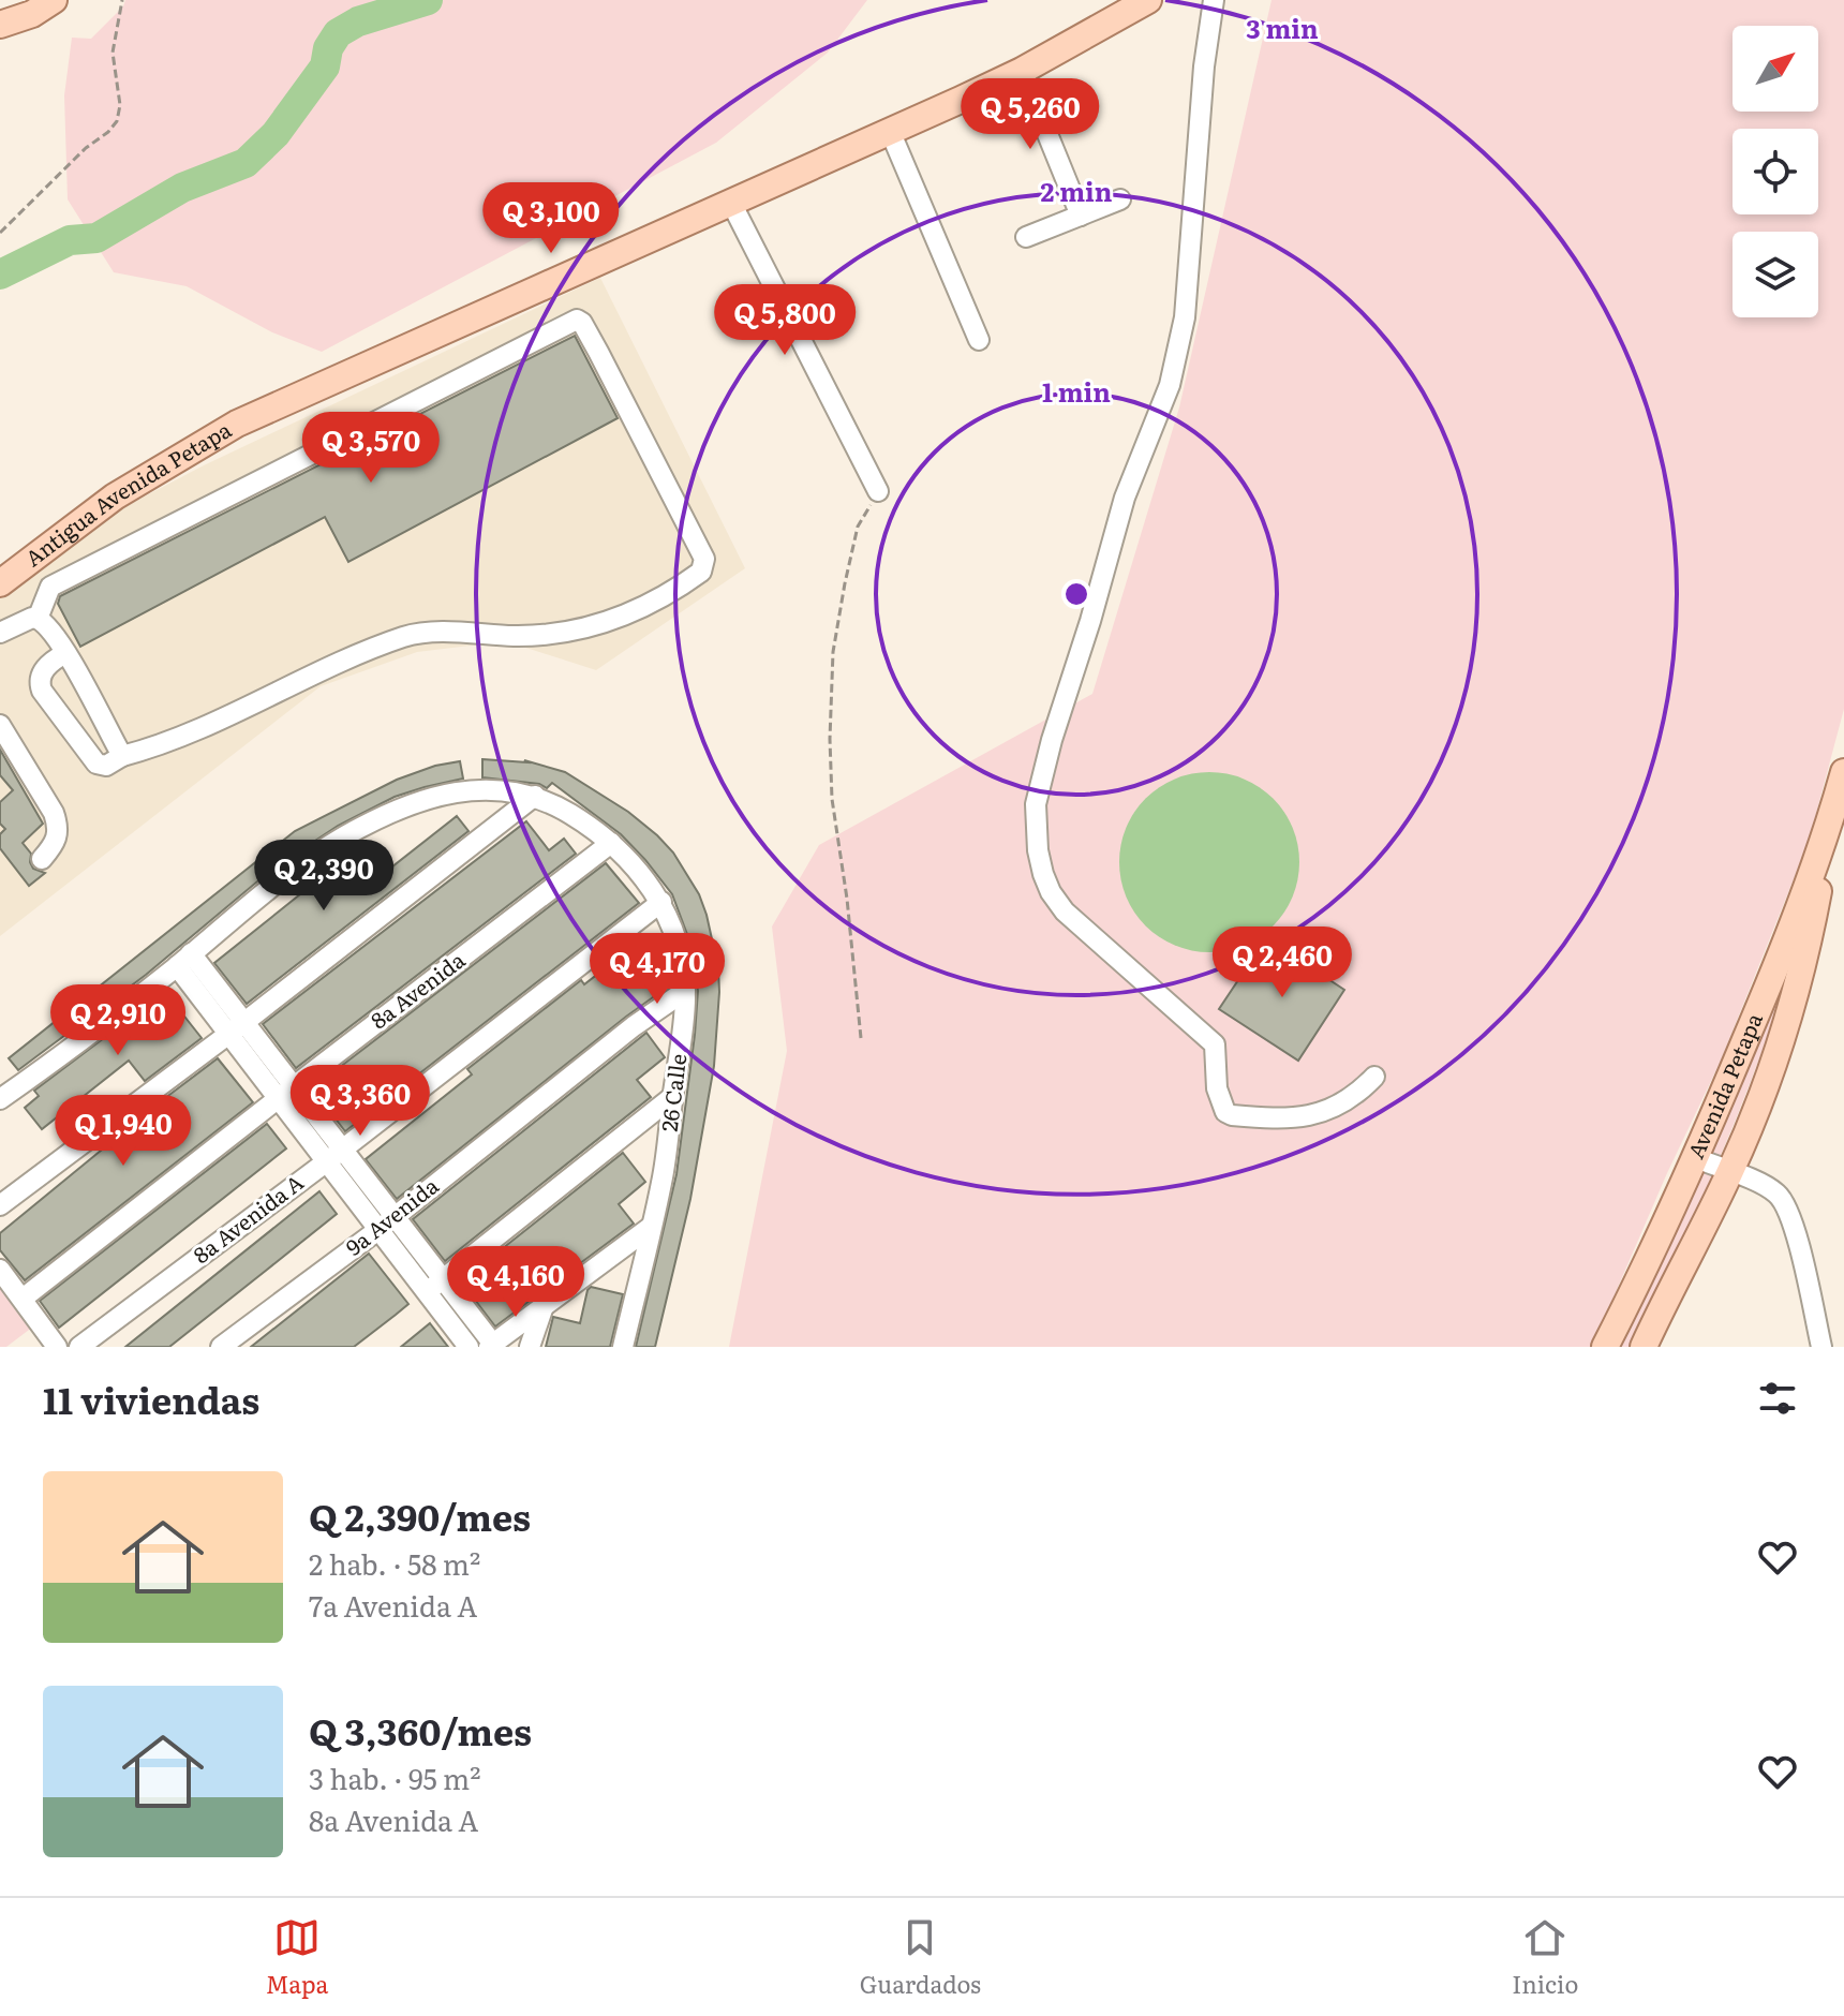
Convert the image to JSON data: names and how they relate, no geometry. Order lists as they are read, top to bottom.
{
  "streets": {
    "main road": ["Antigua Avenida Petapa", "Avenida Petapa"],
    "street": [
      "8a Avenida",
      "26 Calle",
      "9a Avenida",
      "8a Avenida A"
    ]
  },
  "crossings": [
    ["8a Avenida", "26 Calle"],
    ["26 Calle", "9a Avenida"],
    ["26 Calle", "8a Avenida A"]
  ],
  "north": "top right",
  "page": {
    "price": [
      "Q 5,260",
      "Q 3,100",
      "Q 5,800",
      "Q 3,570",
      "Q 2,390",
      "Q 2,460",
      "Q 4,170",
      "Q 2,910",
      "Q 3,360",
      "Q 1,940",
      "Q 4,160"
    ],
    "heading": "11 viviendas",
    "list": [
      {
        "name": "Q 2,390/mes",
        "note": "2 hab. · 58 m² · 7a Avenida A"
      },
      {
        "name": "Q 3,360/mes",
        "note": "3 hab. · 95 m² · 8a Avenida A"
      }
    ],
    "tabs": ["Mapa", "Guardados", "Inicio"]
  },
  "rings": ["3 min", "2 min", "1 min"]
}
